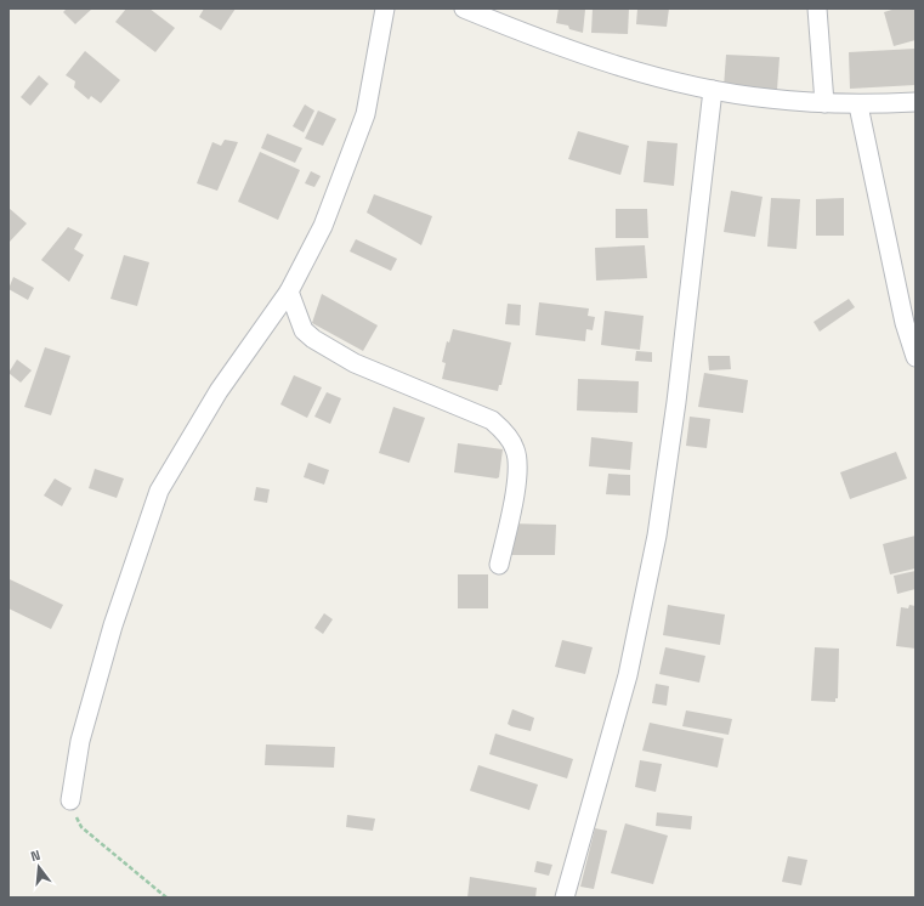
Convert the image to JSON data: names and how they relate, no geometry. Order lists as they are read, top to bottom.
{
  "north": "top"
}
